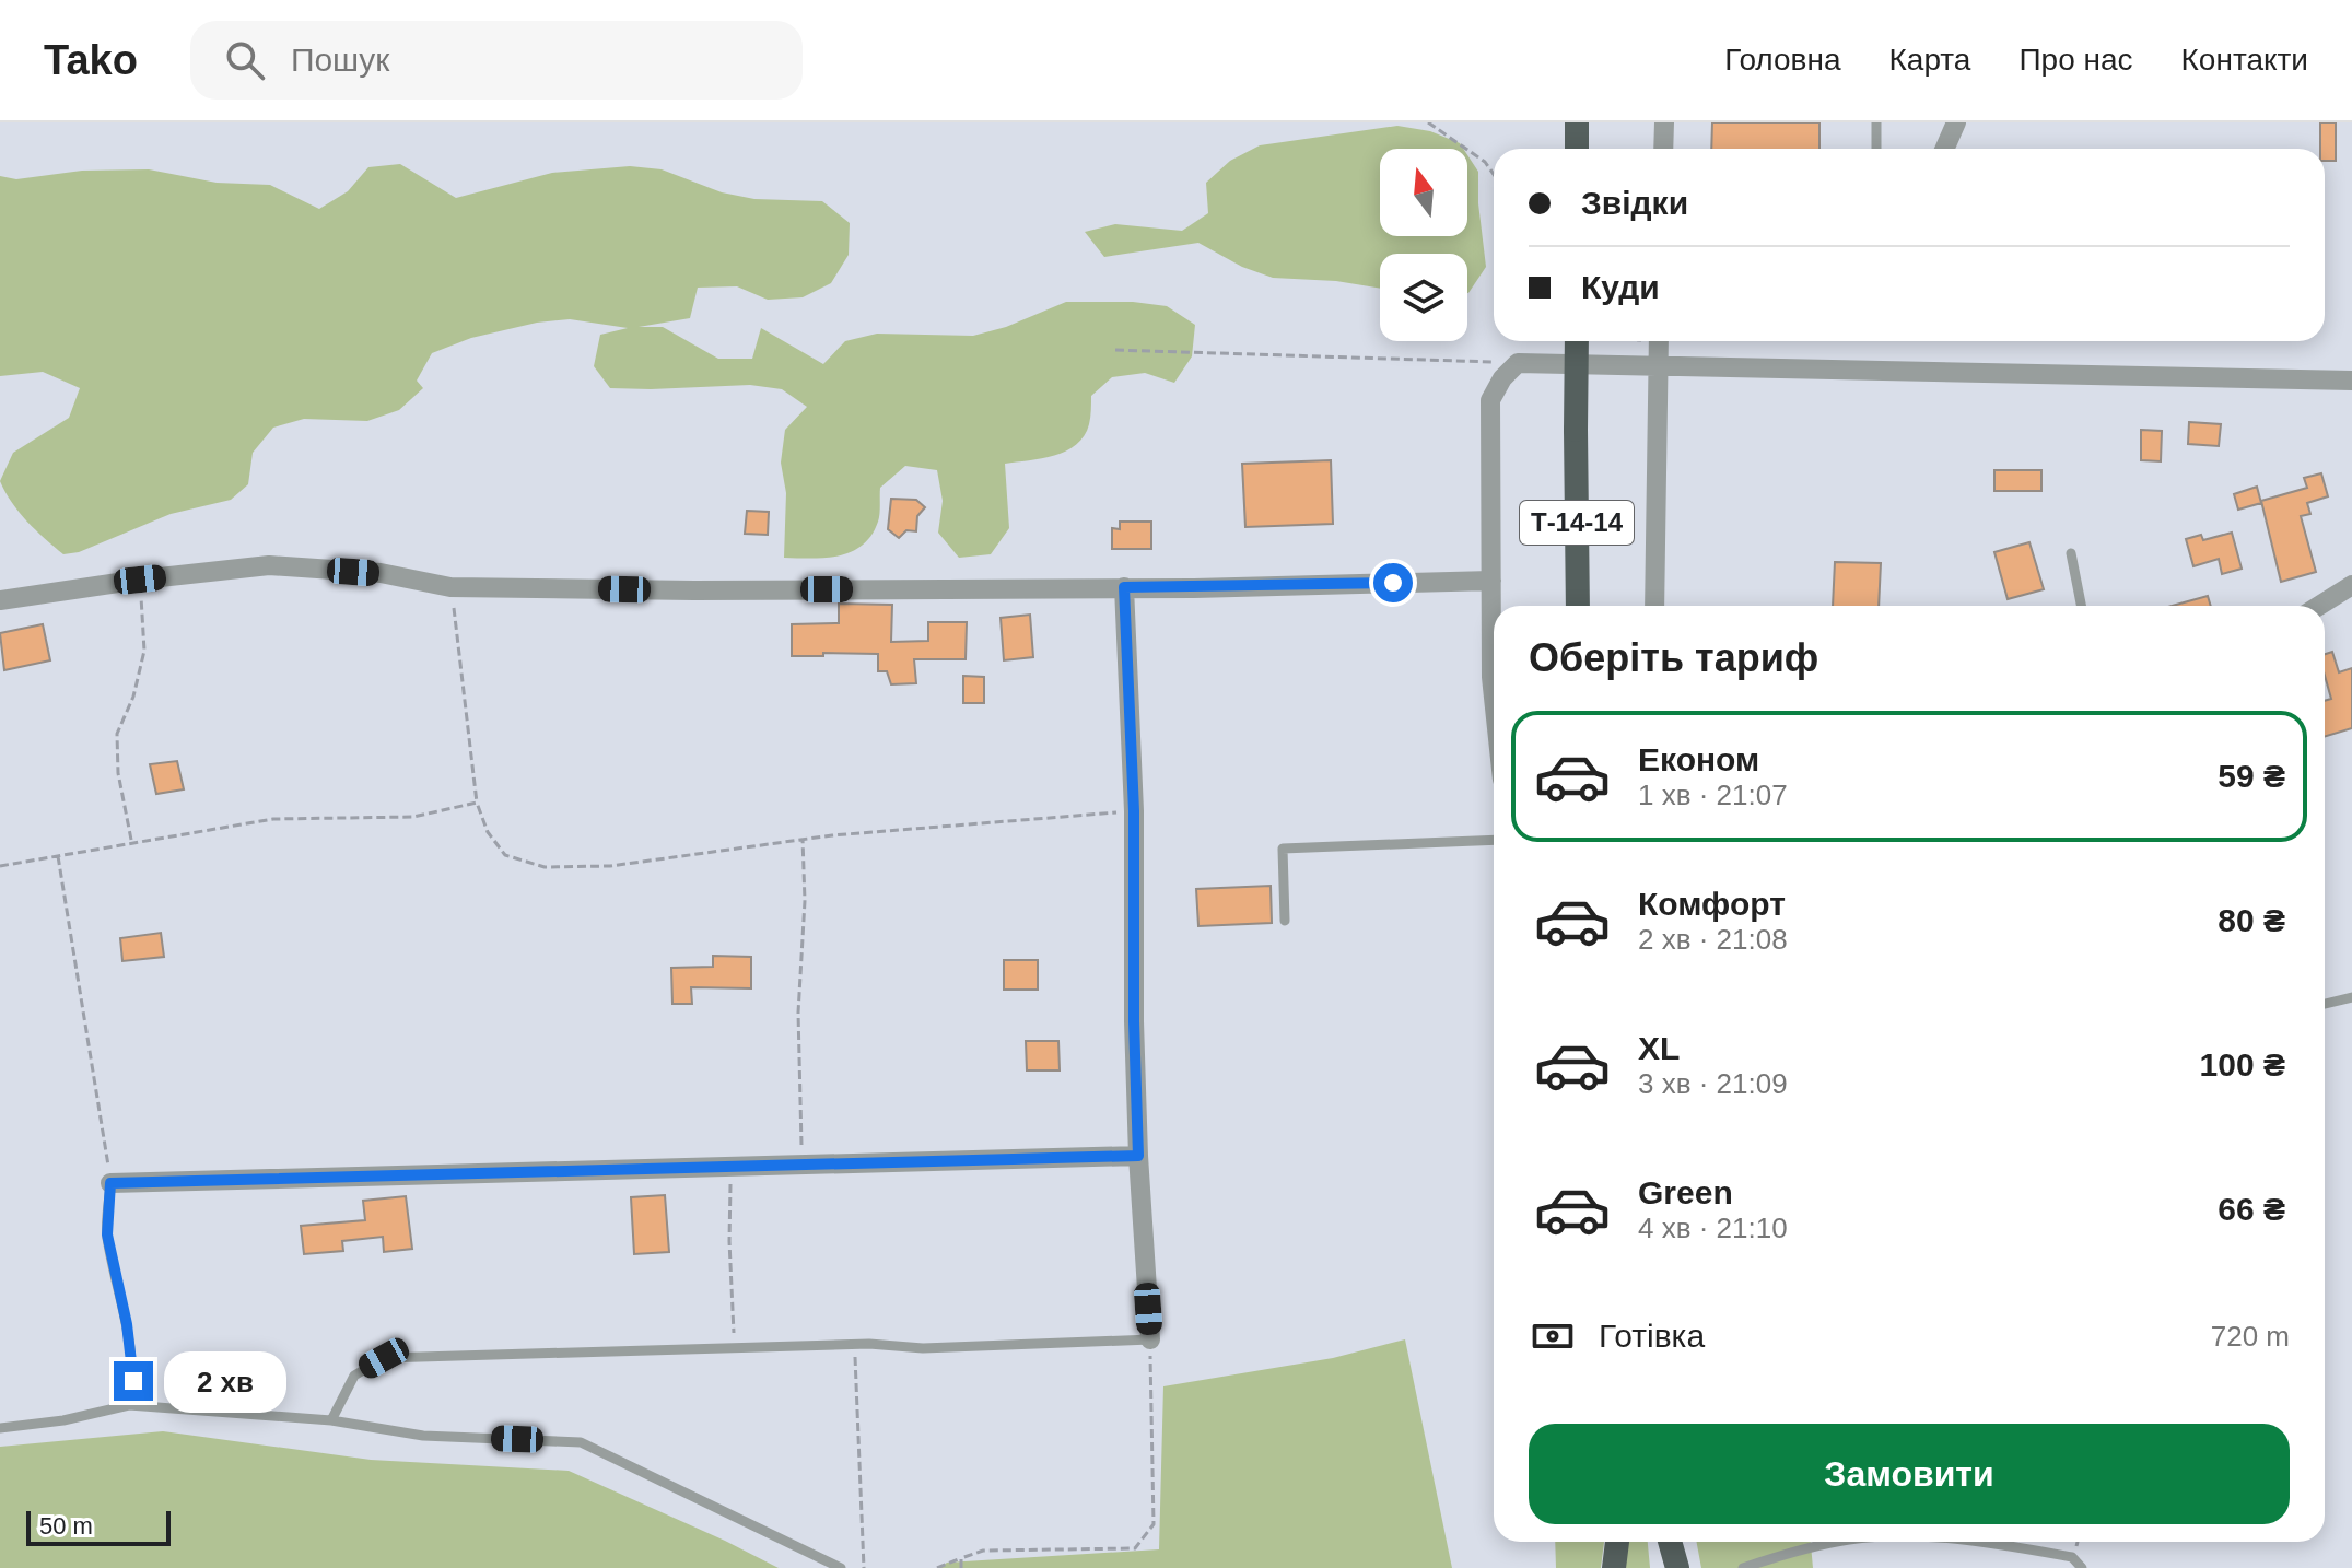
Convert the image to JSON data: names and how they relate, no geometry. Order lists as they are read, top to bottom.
{
  "streets": {
    "highway": ["Т-14-14"]
  },
  "scale_bar": "50 m",
  "north": "top",
  "page": {
    "header": "Tako",
    "search": "Пошук",
    "nav": [
      "Головна",
      "Карта",
      "Про нас",
      "Контакти"
    ],
    "banner": ["Звідки", "Куди"],
    "heading": "Оберіть тариф",
    "list": [
      {
        "name": "Економ",
        "note": "1 хв · 21:07",
        "value": "59 ₴"
      },
      {
        "name": "Комфорт",
        "note": "2 хв · 21:08",
        "value": "80 ₴"
      },
      {
        "name": "XL",
        "note": "3 хв · 21:09",
        "value": "100 ₴"
      },
      {
        "name": "Green",
        "note": "4 хв · 21:10",
        "value": "66 ₴"
      }
    ],
    "pay": ["Готівка", "720 m"],
    "bubble": "2 хв",
    "buttons": "Замовити",
    "scale": "50 m"
  }
}
